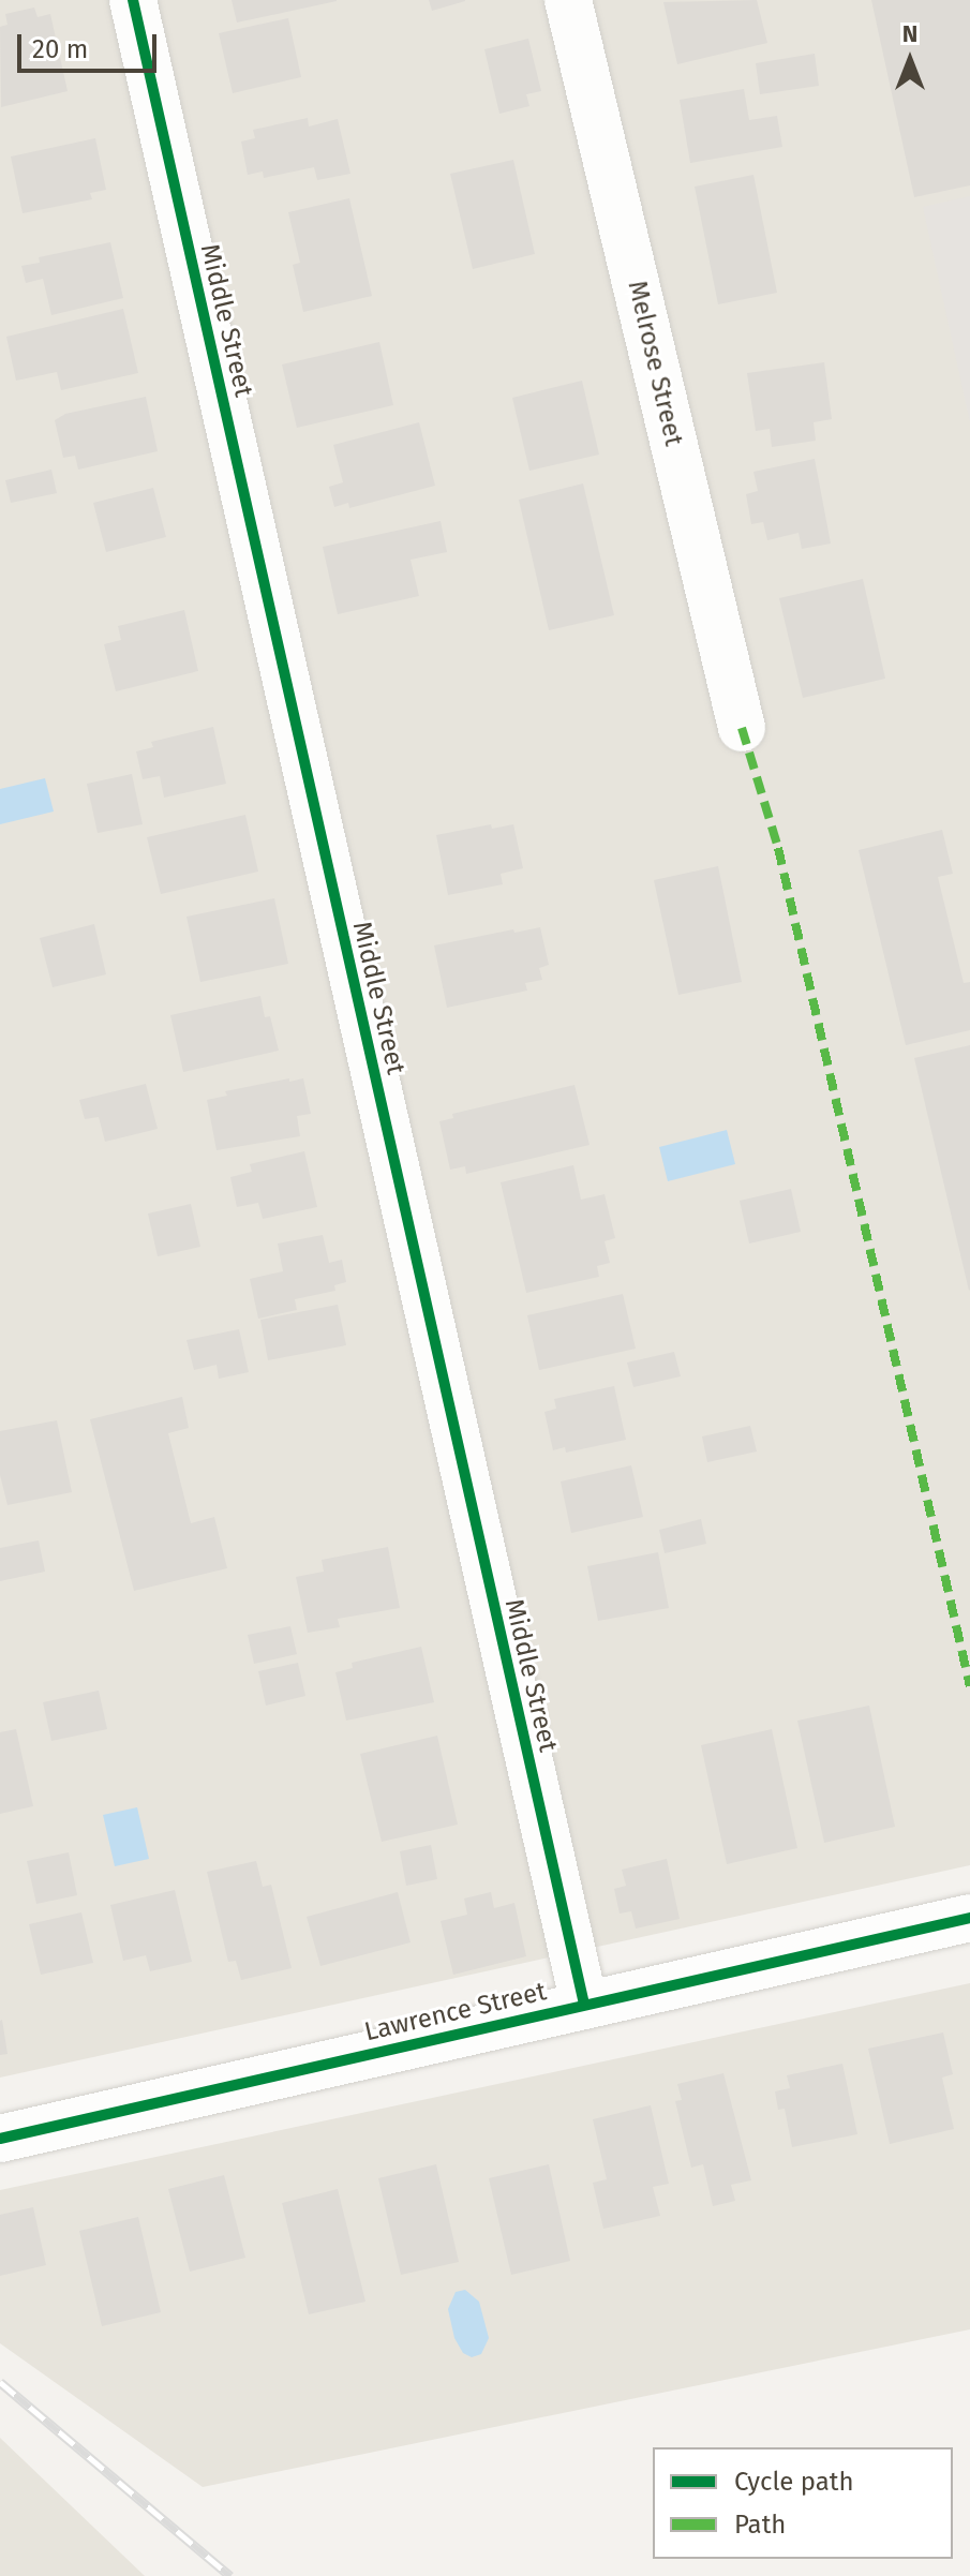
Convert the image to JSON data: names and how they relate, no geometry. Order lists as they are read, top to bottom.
{
  "streets": {
    "street": ["Middle Street", "Melrose Street", "Lawrence Street"]
  },
  "crossings": [
    ["Middle Street", "Lawrence Street"]
  ],
  "legend": ["Cycle path", "Path"],
  "scale_bar": "20 m",
  "north": "top"
}
